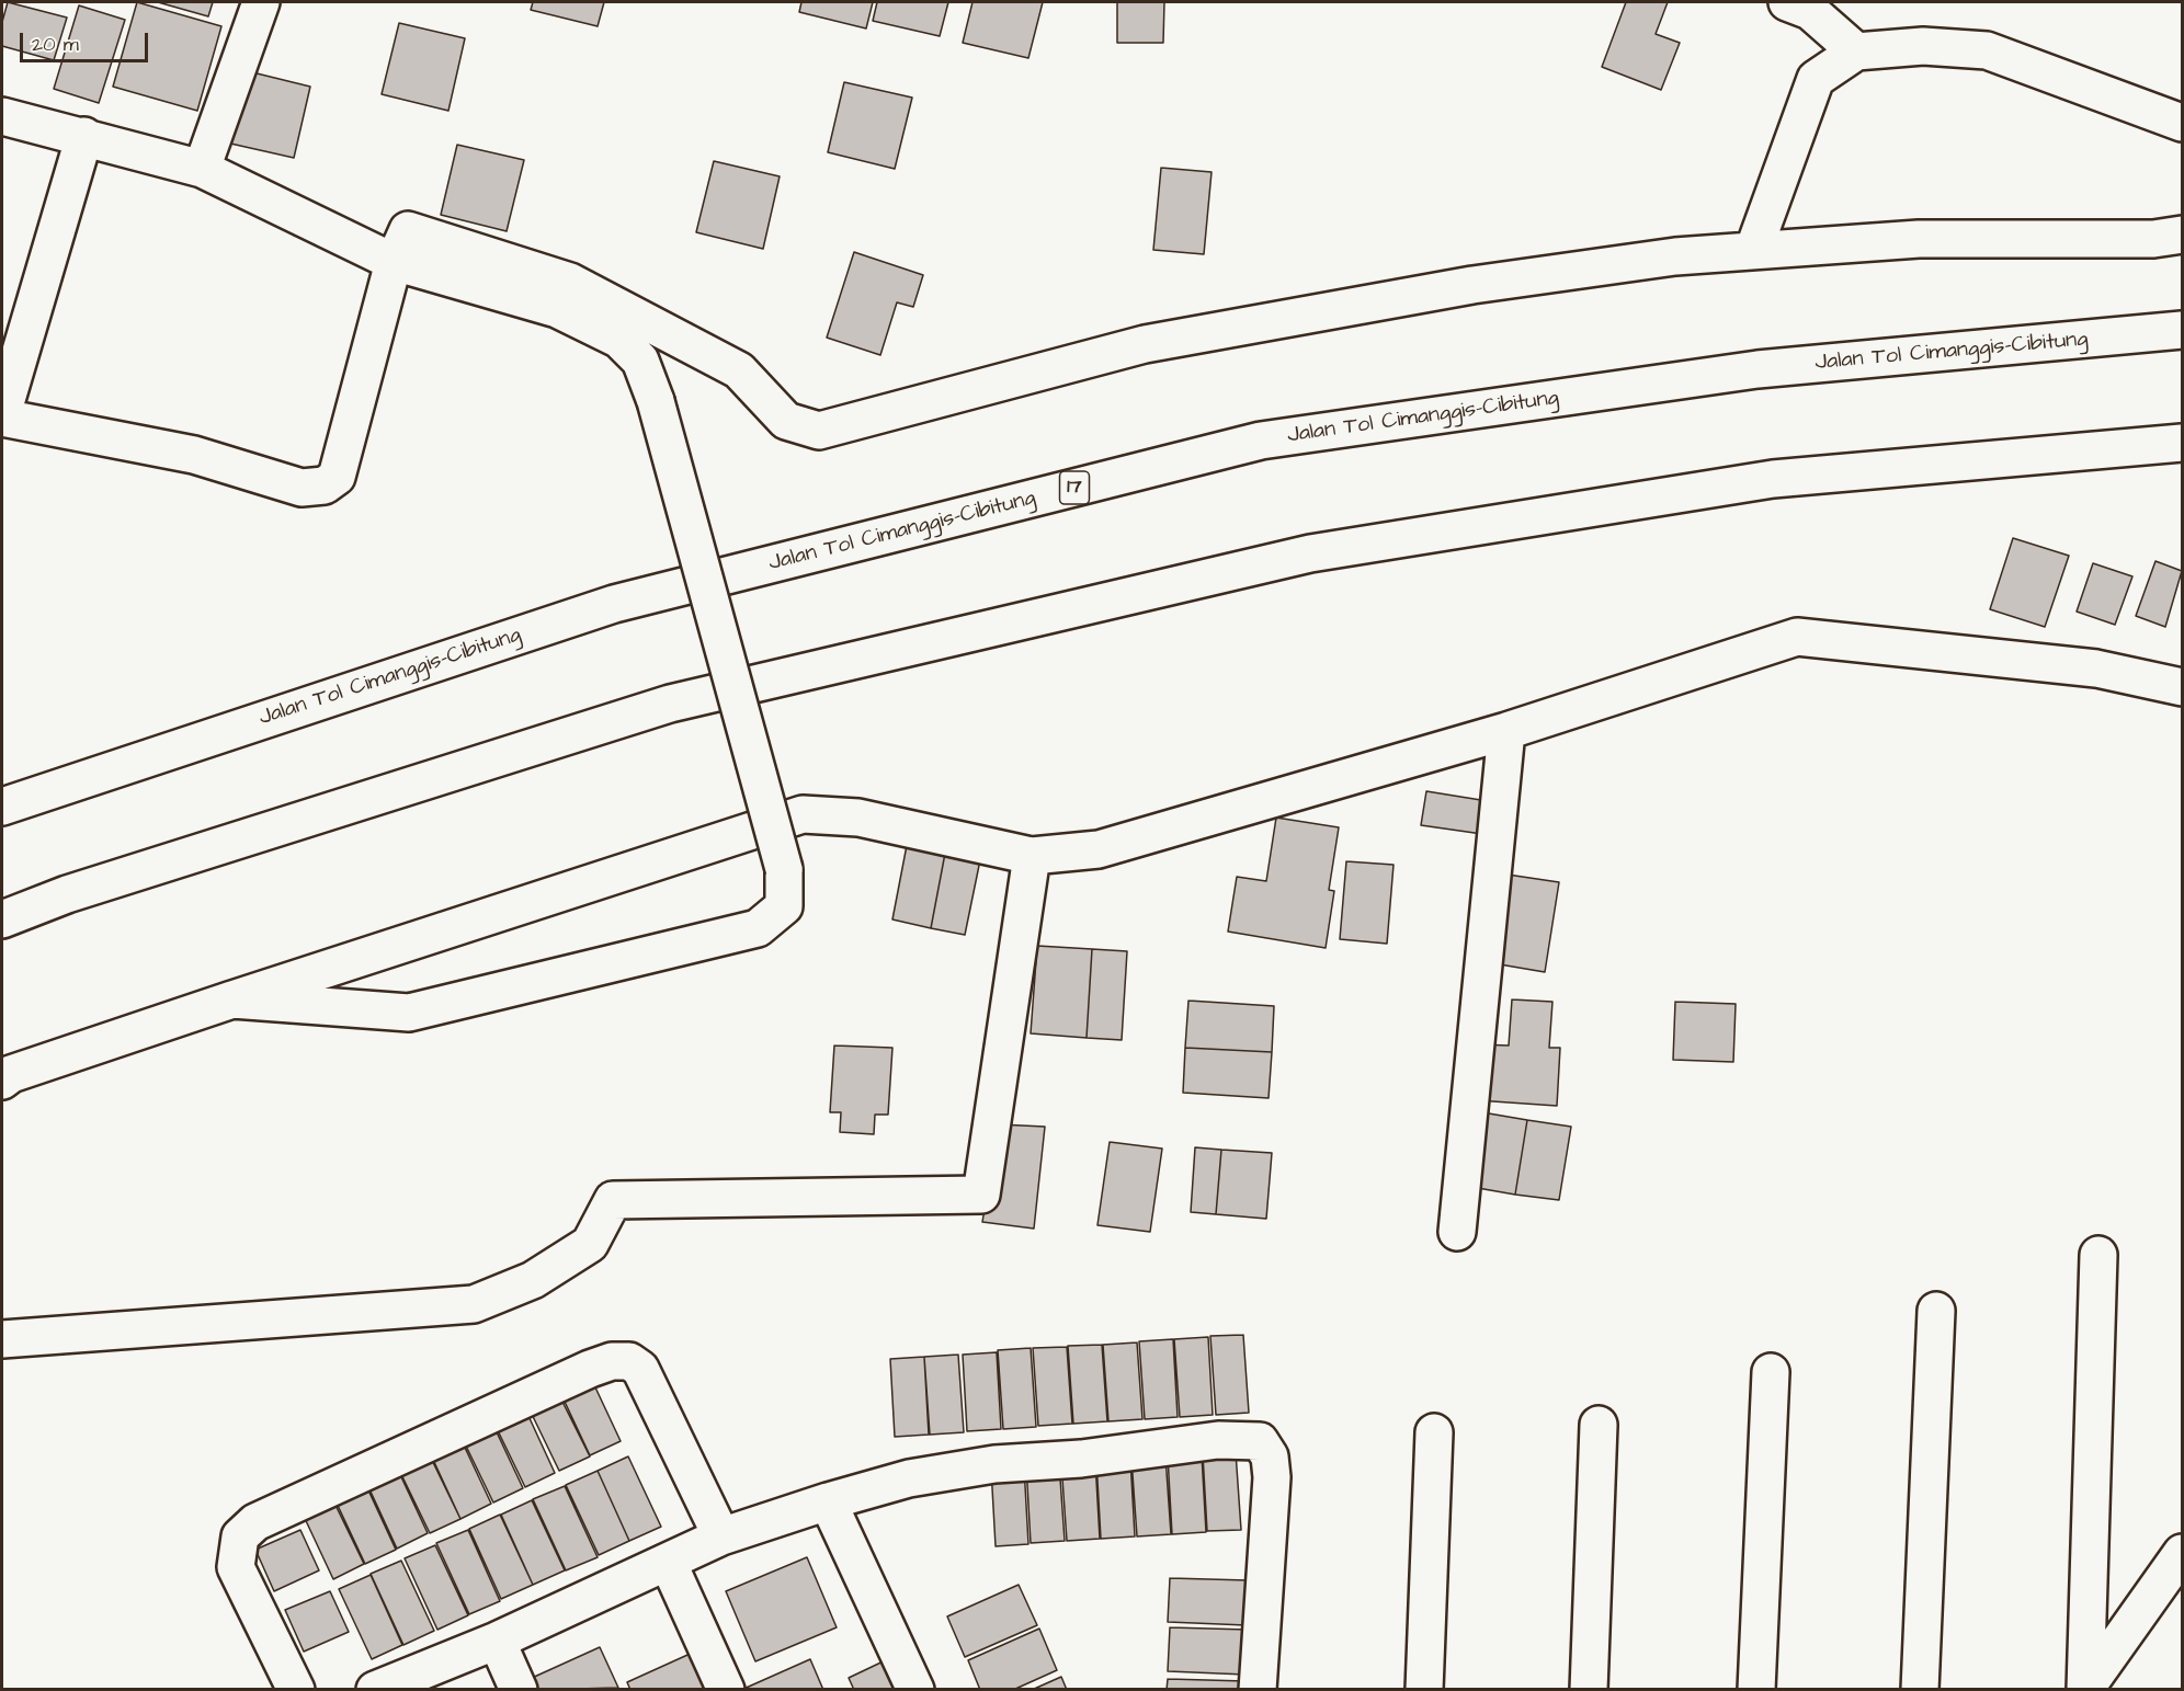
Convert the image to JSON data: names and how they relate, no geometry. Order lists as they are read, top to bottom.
{
  "streets": {
    "main road": ["Jalan Tol Cimanggis–Cibitung", "17"]
  },
  "scale_bar": "20 m"
}
